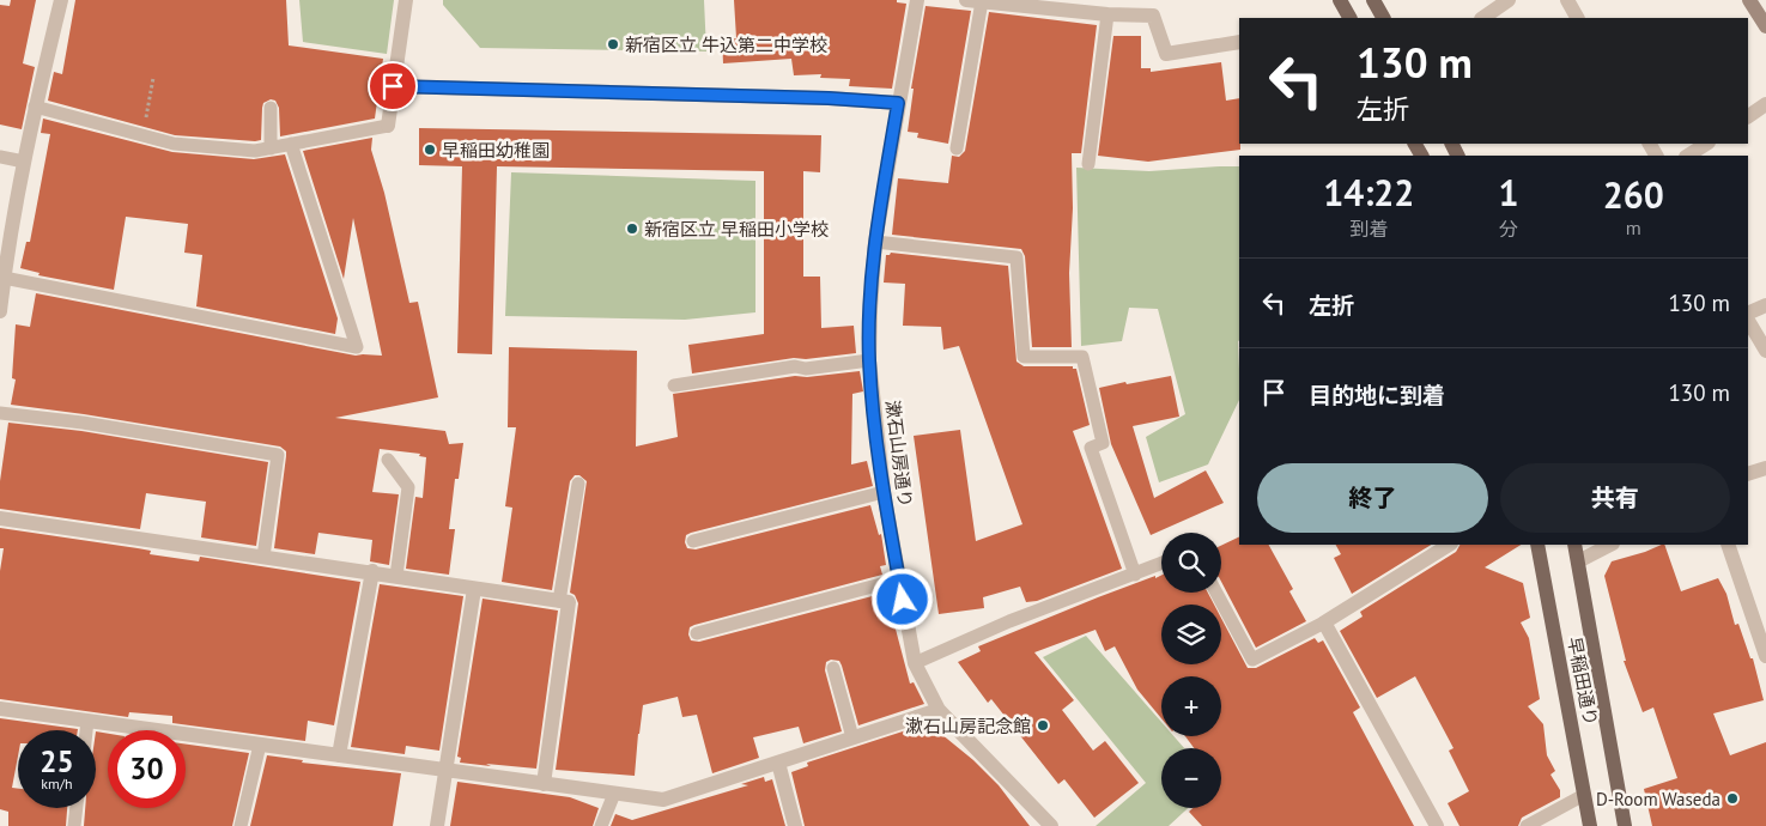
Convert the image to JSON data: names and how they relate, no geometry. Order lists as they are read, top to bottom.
{
  "streets": {
    "main road": ["早稲田通り"],
    "street": ["漱石山房通り"]
  },
  "places": [
    "新宿区立 牛込第二中学校",
    "早稲田幼稚園",
    "新宿区立 早稲田小学校",
    "漱石山房記念館",
    "D-Room Waseda"
  ],
  "page": {
    "turn": ["130 m", "左折"],
    "eta": [
      "14:22",
      "到着",
      "1",
      "分",
      "260",
      "m"
    ],
    "list": [
      {
        "name": "左折",
        "value": "130 m"
      },
      {
        "name": "目的地に到着",
        "value": "130 m"
      }
    ],
    "buttons": ["終了", "共有"],
    "map_buttons": ["+", "−"],
    "speed": "25 km/h",
    "limit": "30"
  }
}
